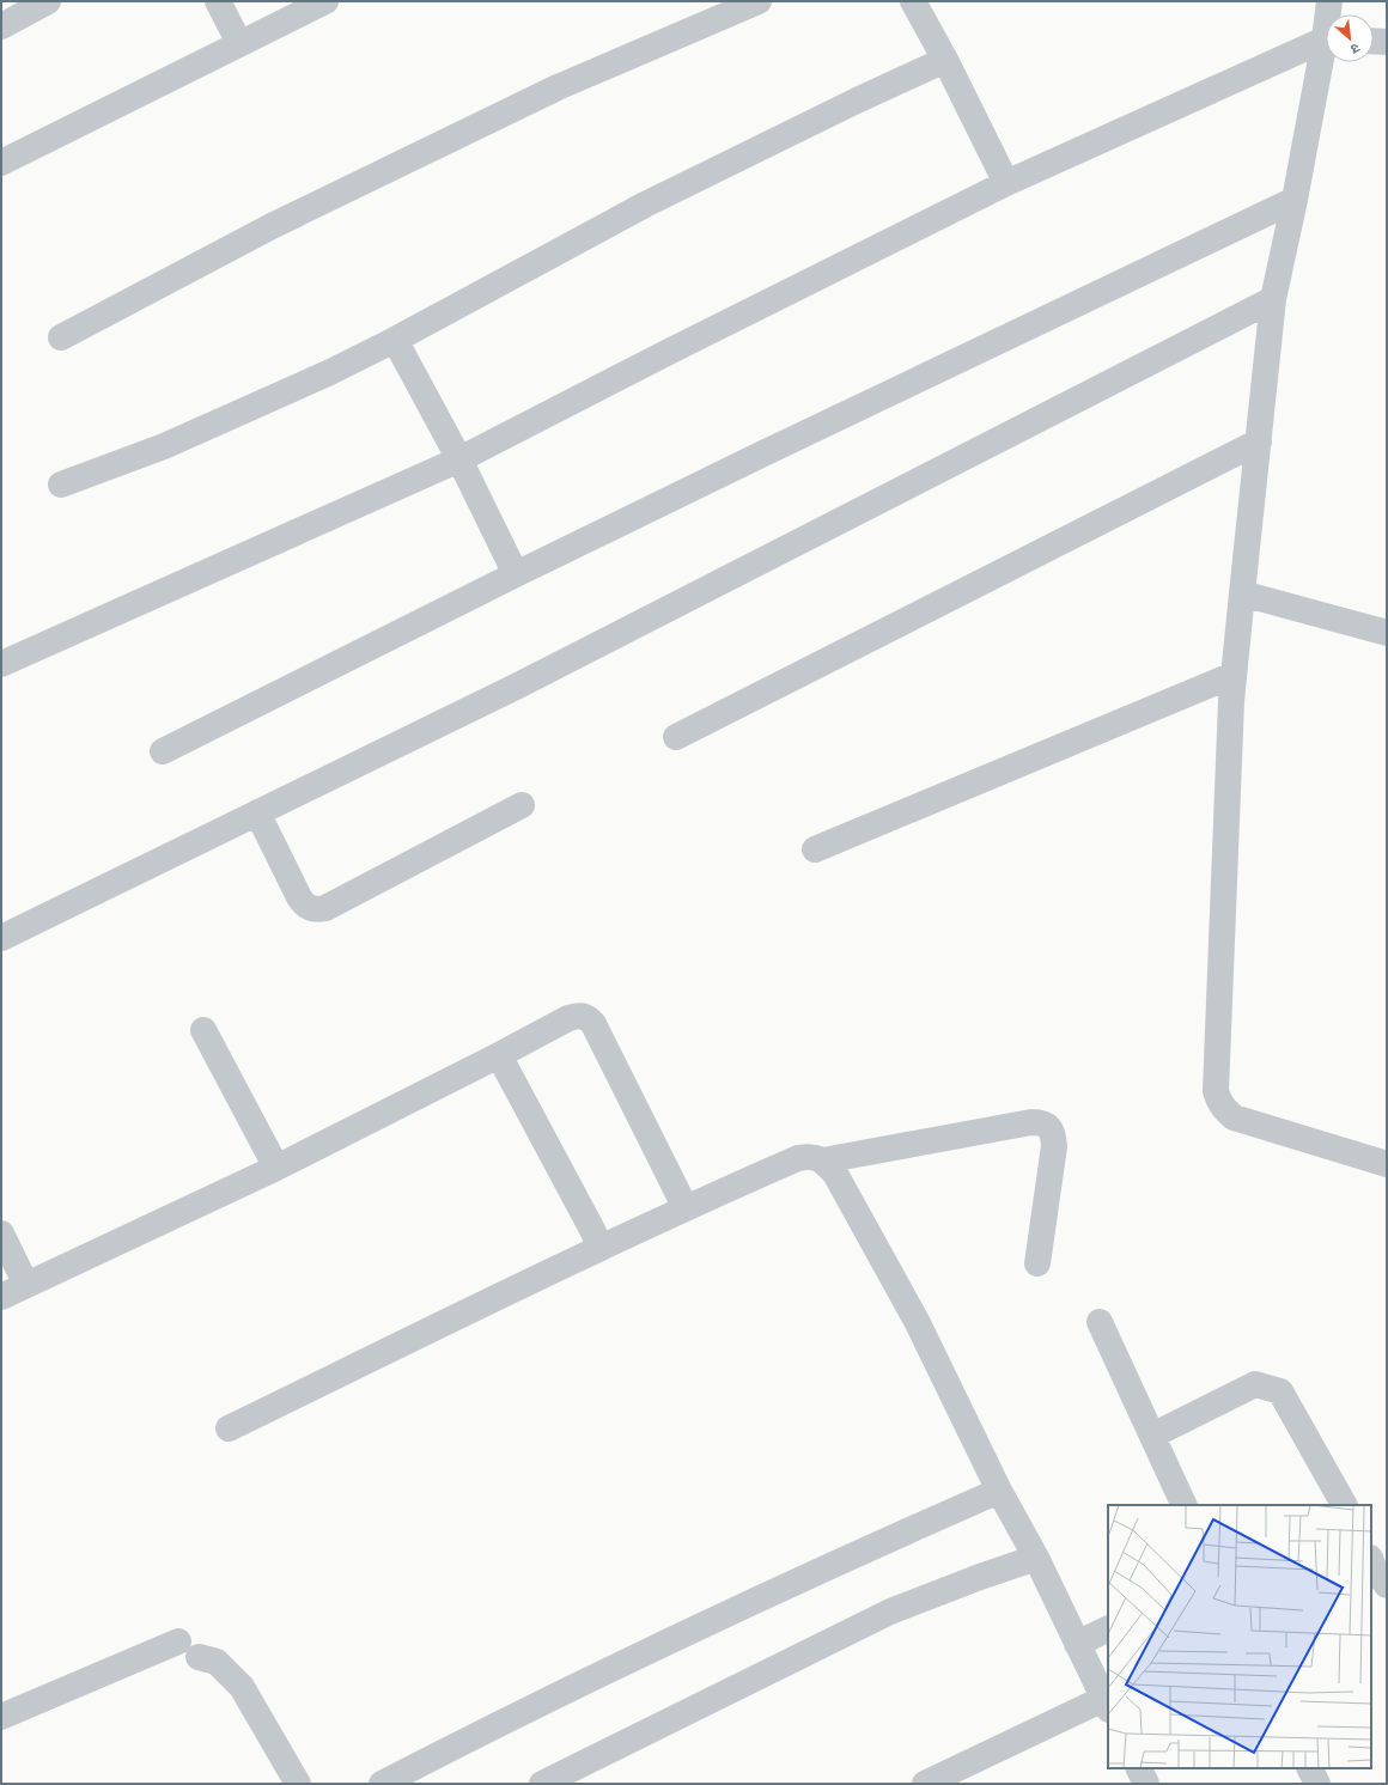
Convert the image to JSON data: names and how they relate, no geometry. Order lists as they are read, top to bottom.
{
  "north": "bottom right"
}
